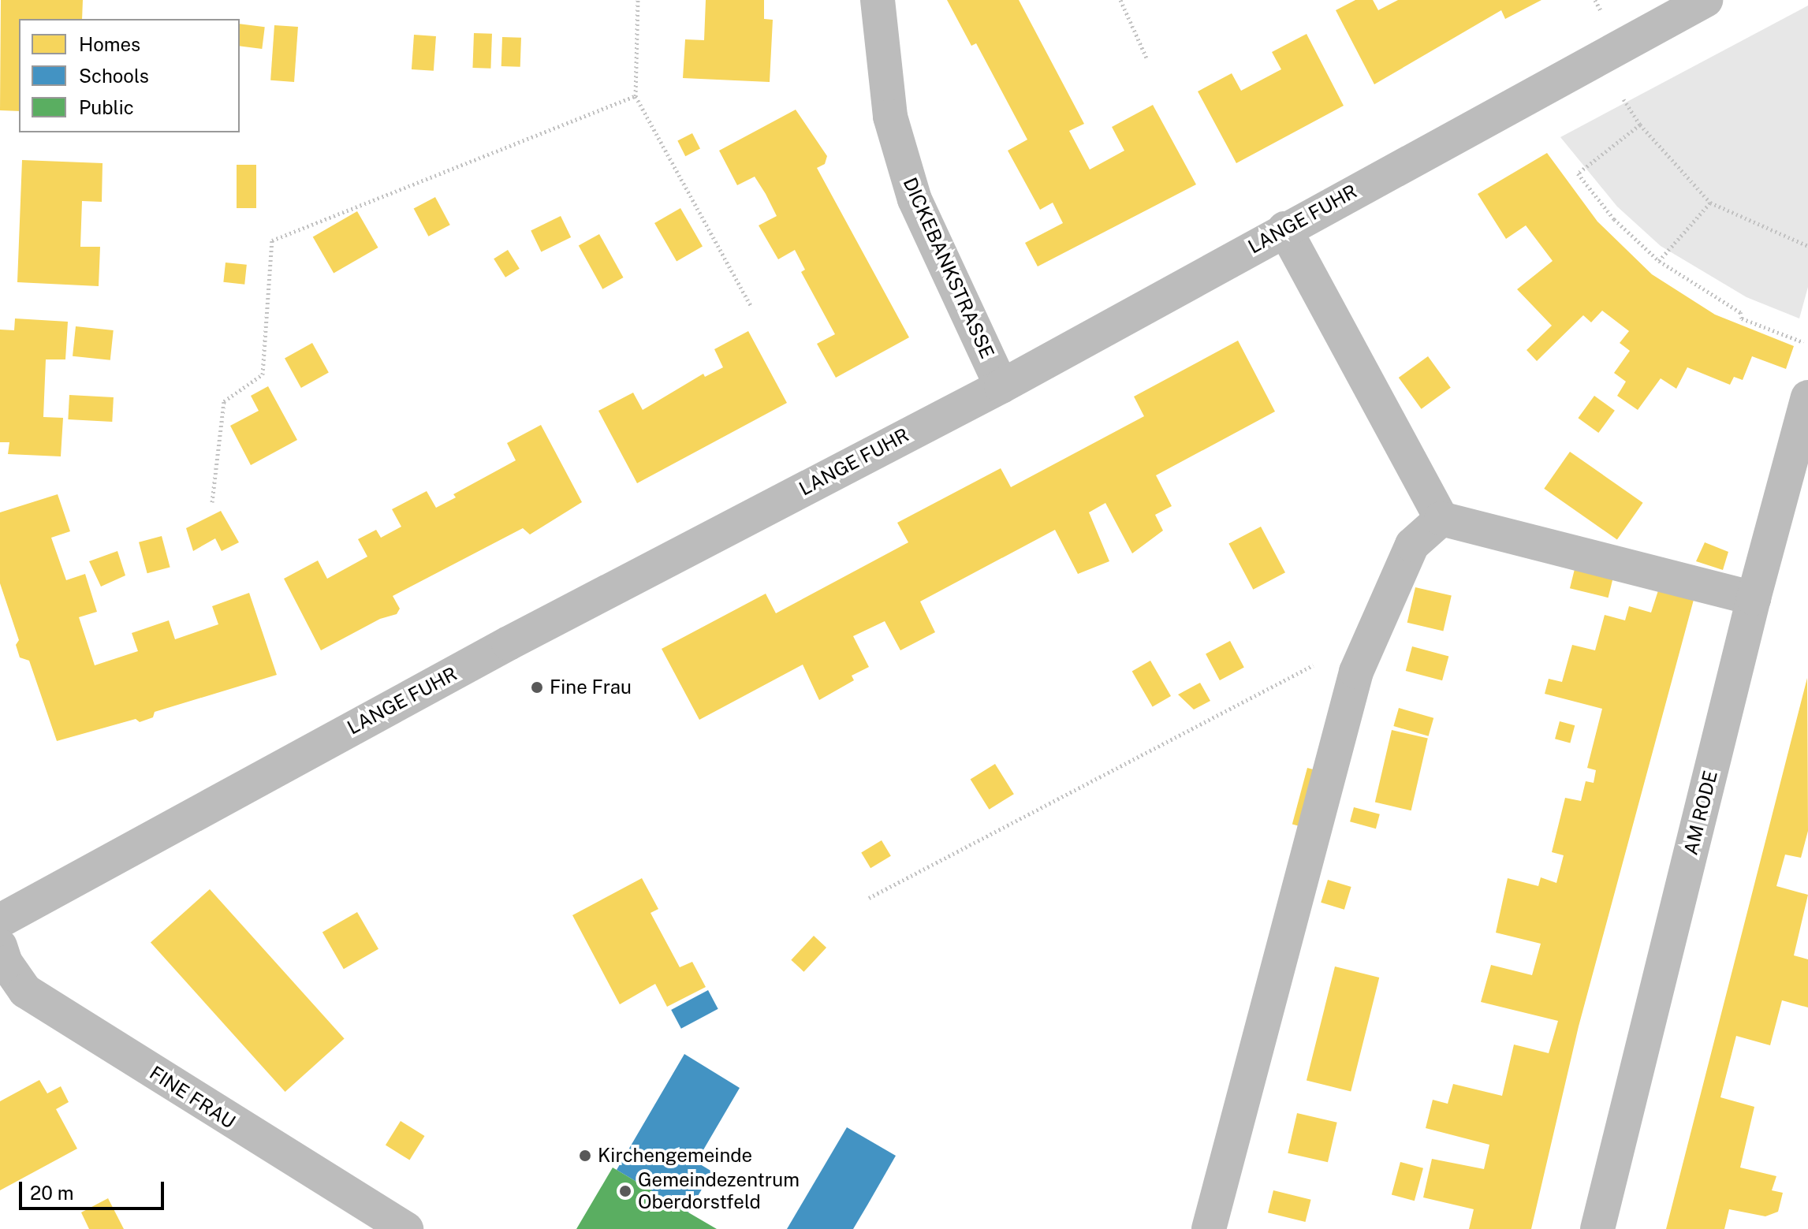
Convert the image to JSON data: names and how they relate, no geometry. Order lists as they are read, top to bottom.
{
  "streets": {
    "street": [
      "LANGE FUHR",
      "DICKEBANKSTRASSE",
      "AM RODE",
      "FINE FRAU"
    ]
  },
  "crossings": [
    ["LANGE FUHR", "DICKEBANKSTRASSE"]
  ],
  "places": ["Fine Frau", "Kirchengemeinde", "Gemeindezentrum Oberdorstfeld"],
  "legend": ["Homes", "Schools", "Public"],
  "scale_bar": "20 m"
}
